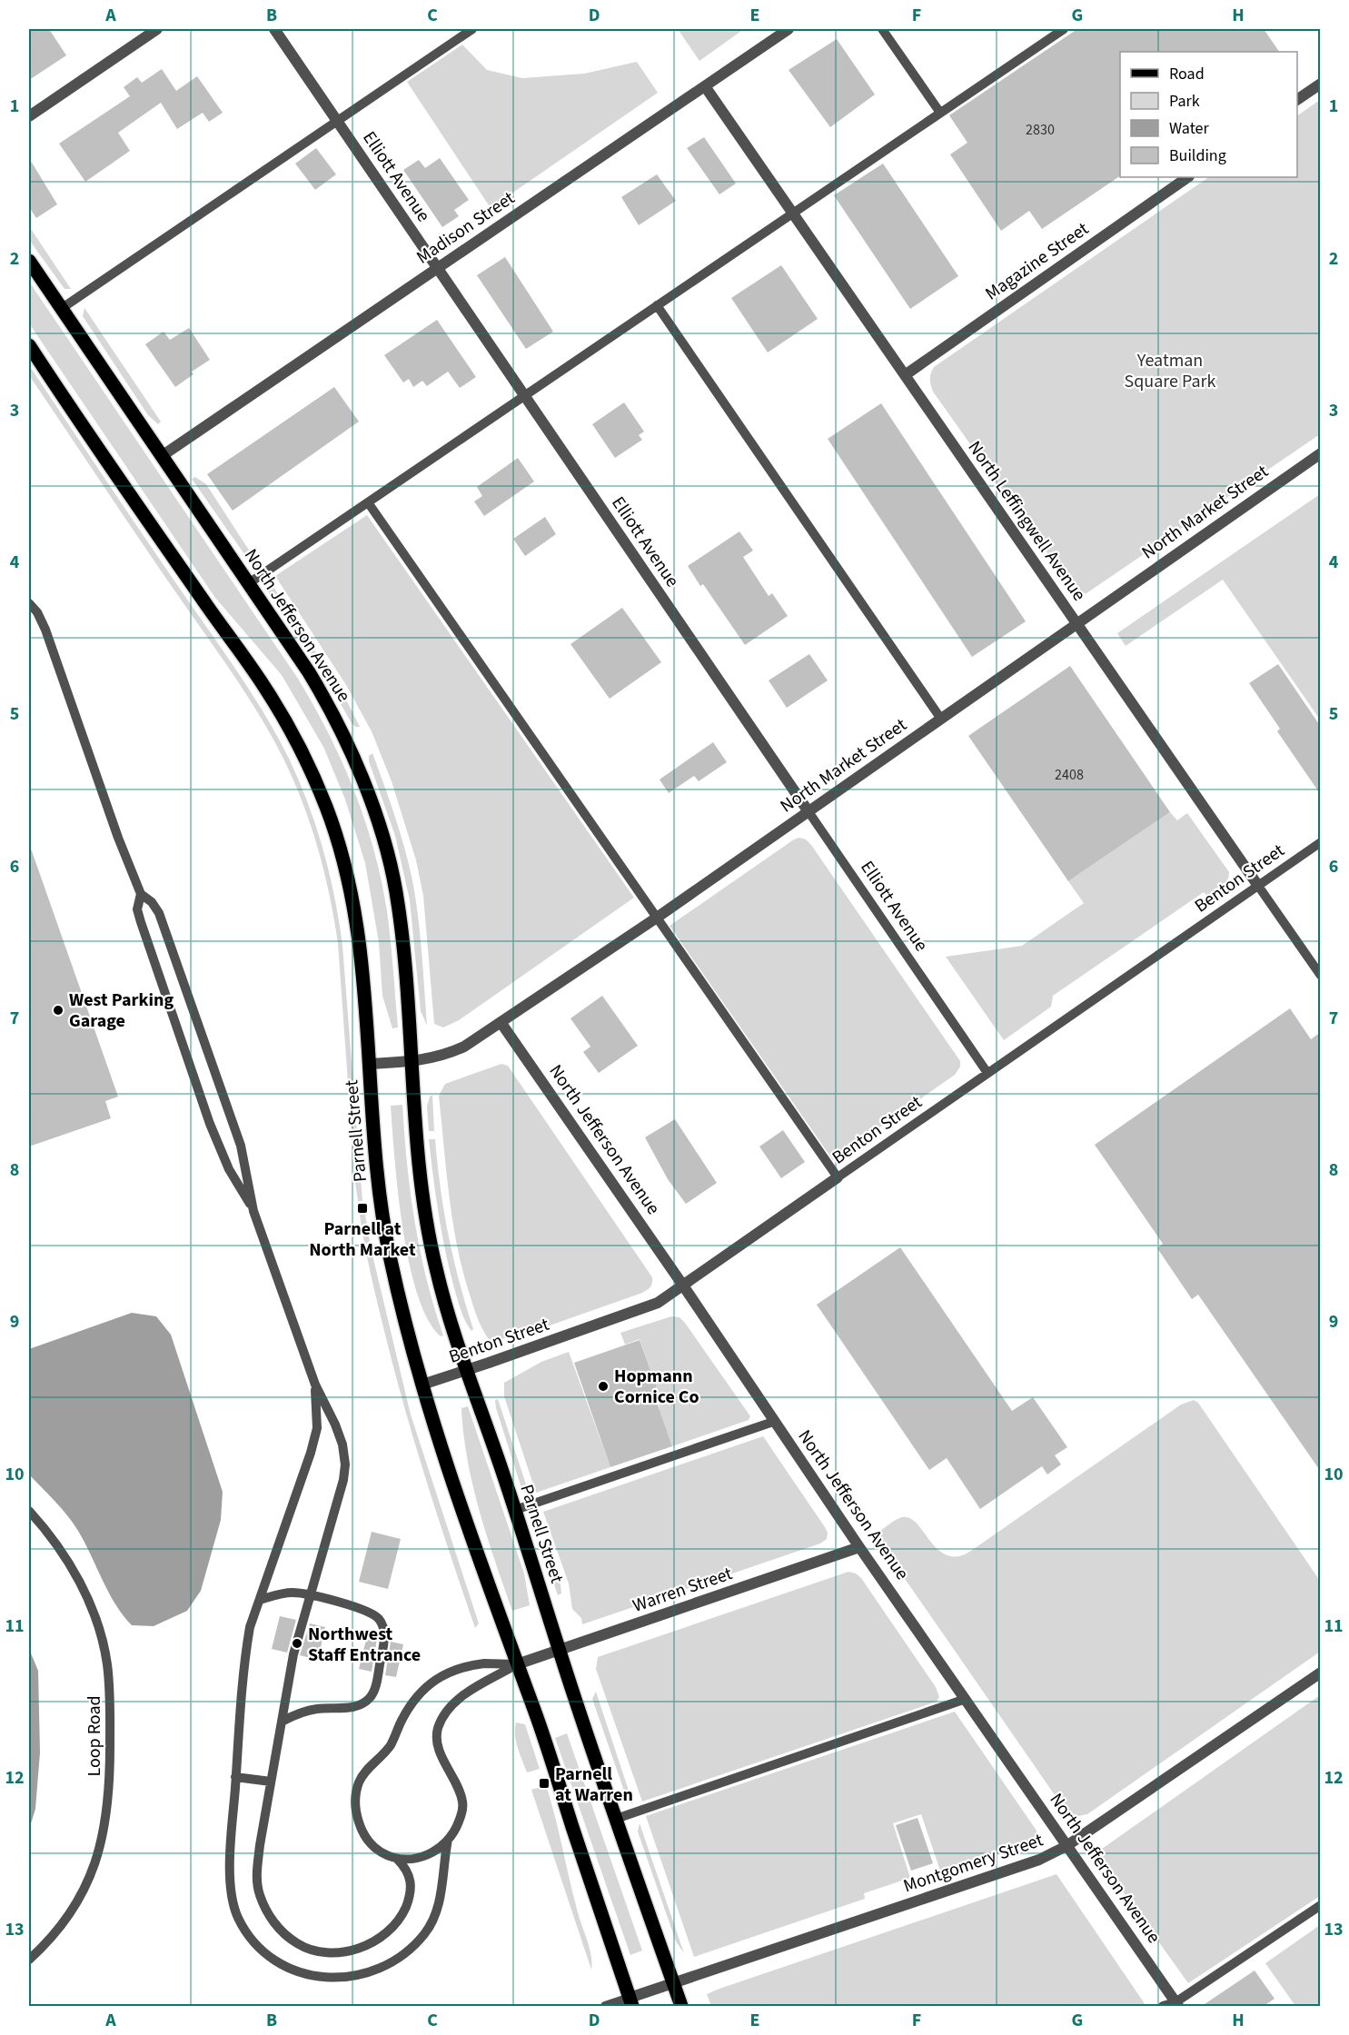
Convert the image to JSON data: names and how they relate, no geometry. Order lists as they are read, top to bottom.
{
  "streets": {
    "main road": ["North Jefferson Avenue", "Parnell Street"],
    "street": [
      "Elliott Avenue",
      "Madison Street",
      "Magazine Street",
      "North Market Street",
      "North Leffingwell Avenue",
      "Benton Street",
      "Warren Street",
      "Montgomery Street"
    ],
    "lane": ["Loop Road"]
  },
  "crossings": [
    ["Elliott Avenue", "Madison Street"],
    ["Elliott Avenue", "North Market Street"],
    ["Elliott Avenue", "Benton Street"],
    ["Madison Street", "North Leffingwell Avenue"],
    ["Madison Street", "North Jefferson Avenue"],
    ["Magazine Street", "North Leffingwell Avenue"],
    ["North Market Street", "North Leffingwell Avenue"],
    ["North Market Street", "North Jefferson Avenue"],
    ["North Market Street", "Parnell Street"],
    ["North Leffingwell Avenue", "Benton Street"],
    ["North Jefferson Avenue", "Benton Street"],
    ["North Jefferson Avenue", "Parnell Street"],
    ["North Jefferson Avenue", "Warren Street"],
    ["North Jefferson Avenue", "Montgomery Street"],
    ["Benton Street", "Parnell Street"],
    ["Parnell Street", "Warren Street"],
    ["Parnell Street", "Montgomery Street"]
  ],
  "parks": ["Yeatman Square Park"],
  "places": {
    "other": ["West Parking Garage", "Hopmann Cornice Co", "Northwest Staff Entrance"],
    "transit": ["Parnell at North Market", "Parnell at Warren"]
  },
  "house_numbers": ["2830", "2408"],
  "legend": [
    "Road",
    "Park",
    "Water",
    "Building"
  ],
  "grid": {
    "columns": [
      "A",
      "B",
      "C",
      "D",
      "E",
      "F",
      "G",
      "H"
    ],
    "rows": [
      "1",
      "2",
      "3",
      "4",
      "5",
      "6",
      "7",
      "8",
      "9",
      "10",
      "11",
      "12",
      "13"
    ]
  }
}
